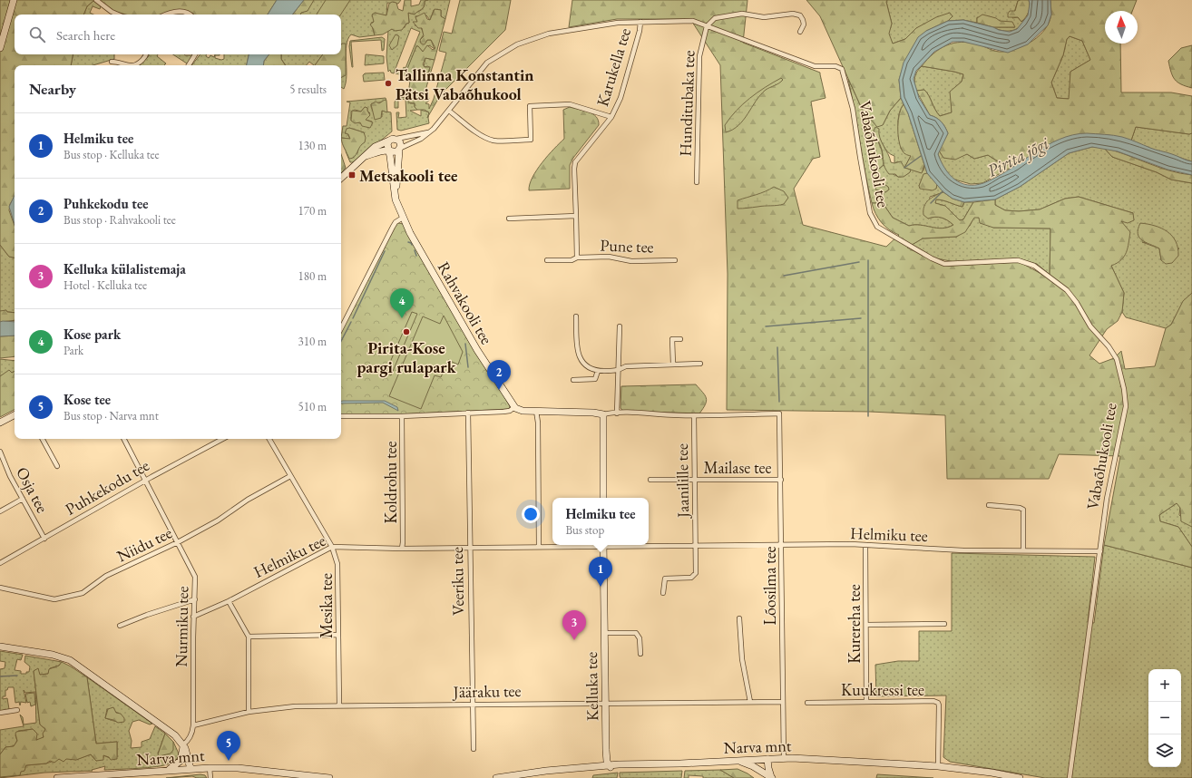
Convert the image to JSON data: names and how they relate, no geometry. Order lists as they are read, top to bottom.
{
  "streets": {
    "main road": ["Rahvakooli tee", "Kelluka tee", "Narva mnt"],
    "street": [
      "Karukella tee",
      "Hunditubaka tee",
      "Vabaõhukooli tee",
      "Pune tee",
      "Mailase tee",
      "Jaanilille tee",
      "Koldrohu tee",
      "Puhkekodu tee",
      "Osja tee",
      "Helmiku tee",
      "Niidu tee",
      "Veeriku tee",
      "Lõosilma tee",
      "Mesika tee",
      "Kurereha tee",
      "Nurmiku tee",
      "Kuukressi tee",
      "Jääraku tee"
    ]
  },
  "crossings": [
    ["Karukella tee", "Vabaõhukooli tee"],
    ["Karukella tee", "Pune tee"],
    ["Hunditubaka tee", "Vabaõhukooli tee"],
    ["Vabaõhukooli tee", "Rahvakooli tee"],
    ["Vabaõhukooli tee", "Helmiku tee"],
    ["Mailase tee", "Jaanilille tee"],
    ["Mailase tee", "Lõosilma tee"],
    ["Jaanilille tee", "Helmiku tee"],
    ["Jaanilille tee", "Lõosilma tee"],
    ["Koldrohu tee", "Helmiku tee"],
    ["Puhkekodu tee", "Osja tee"],
    ["Puhkekodu tee", "Nurmiku tee"],
    ["Helmiku tee", "Veeriku tee"],
    ["Helmiku tee", "Lõosilma tee"],
    ["Helmiku tee", "Mesika tee"],
    ["Helmiku tee", "Kurereha tee"],
    ["Helmiku tee", "Nurmiku tee"],
    ["Niidu tee", "Mesika tee"],
    ["Niidu tee", "Nurmiku tee"],
    ["Veeriku tee", "Jääraku tee"],
    ["Lõosilma tee", "Jääraku tee"],
    ["Lõosilma tee", "Narva mnt"],
    ["Mesika tee", "Jääraku tee"],
    ["Kurereha tee", "Kuukressi tee"],
    ["Nurmiku tee", "Jääraku tee"],
    ["Kelluka tee", "Jääraku tee"],
    ["Kelluka tee", "Narva mnt"],
    ["Kuukressi tee", "Narva mnt"]
  ],
  "water": ["Pirita jõgi"],
  "places": {
    "other": ["Tallinna Konstantin Pätsi Vabaõhukool", "Pirita-Kose pargi rulapark"],
    "transit": ["Metsakooli tee"]
  },
  "north": "top",
  "page": {
    "search": "Search here",
    "heading": ["Nearby", "5 results"],
    "list": [
      {
        "mark": "1",
        "name": "Helmiku tee",
        "note": "Bus stop · Kelluka tee",
        "value": "130 m"
      },
      {
        "mark": "2",
        "name": "Puhkekodu tee",
        "note": "Bus stop · Rahvakooli tee",
        "value": "170 m"
      },
      {
        "mark": "3",
        "name": "Kelluka külalistemaja",
        "note": "Hotel · Kelluka tee",
        "value": "180 m"
      },
      {
        "mark": "4",
        "name": "Kose park",
        "note": "Park",
        "value": "310 m"
      },
      {
        "mark": "5",
        "name": "Kose tee",
        "note": "Bus stop · Narva mnt",
        "value": "510 m"
      }
    ],
    "pins": [
      "4",
      "2",
      "1",
      "3",
      "5"
    ],
    "popup": ["Helmiku tee", "Bus stop"],
    "map_buttons": ["+", "−"]
  }
}
